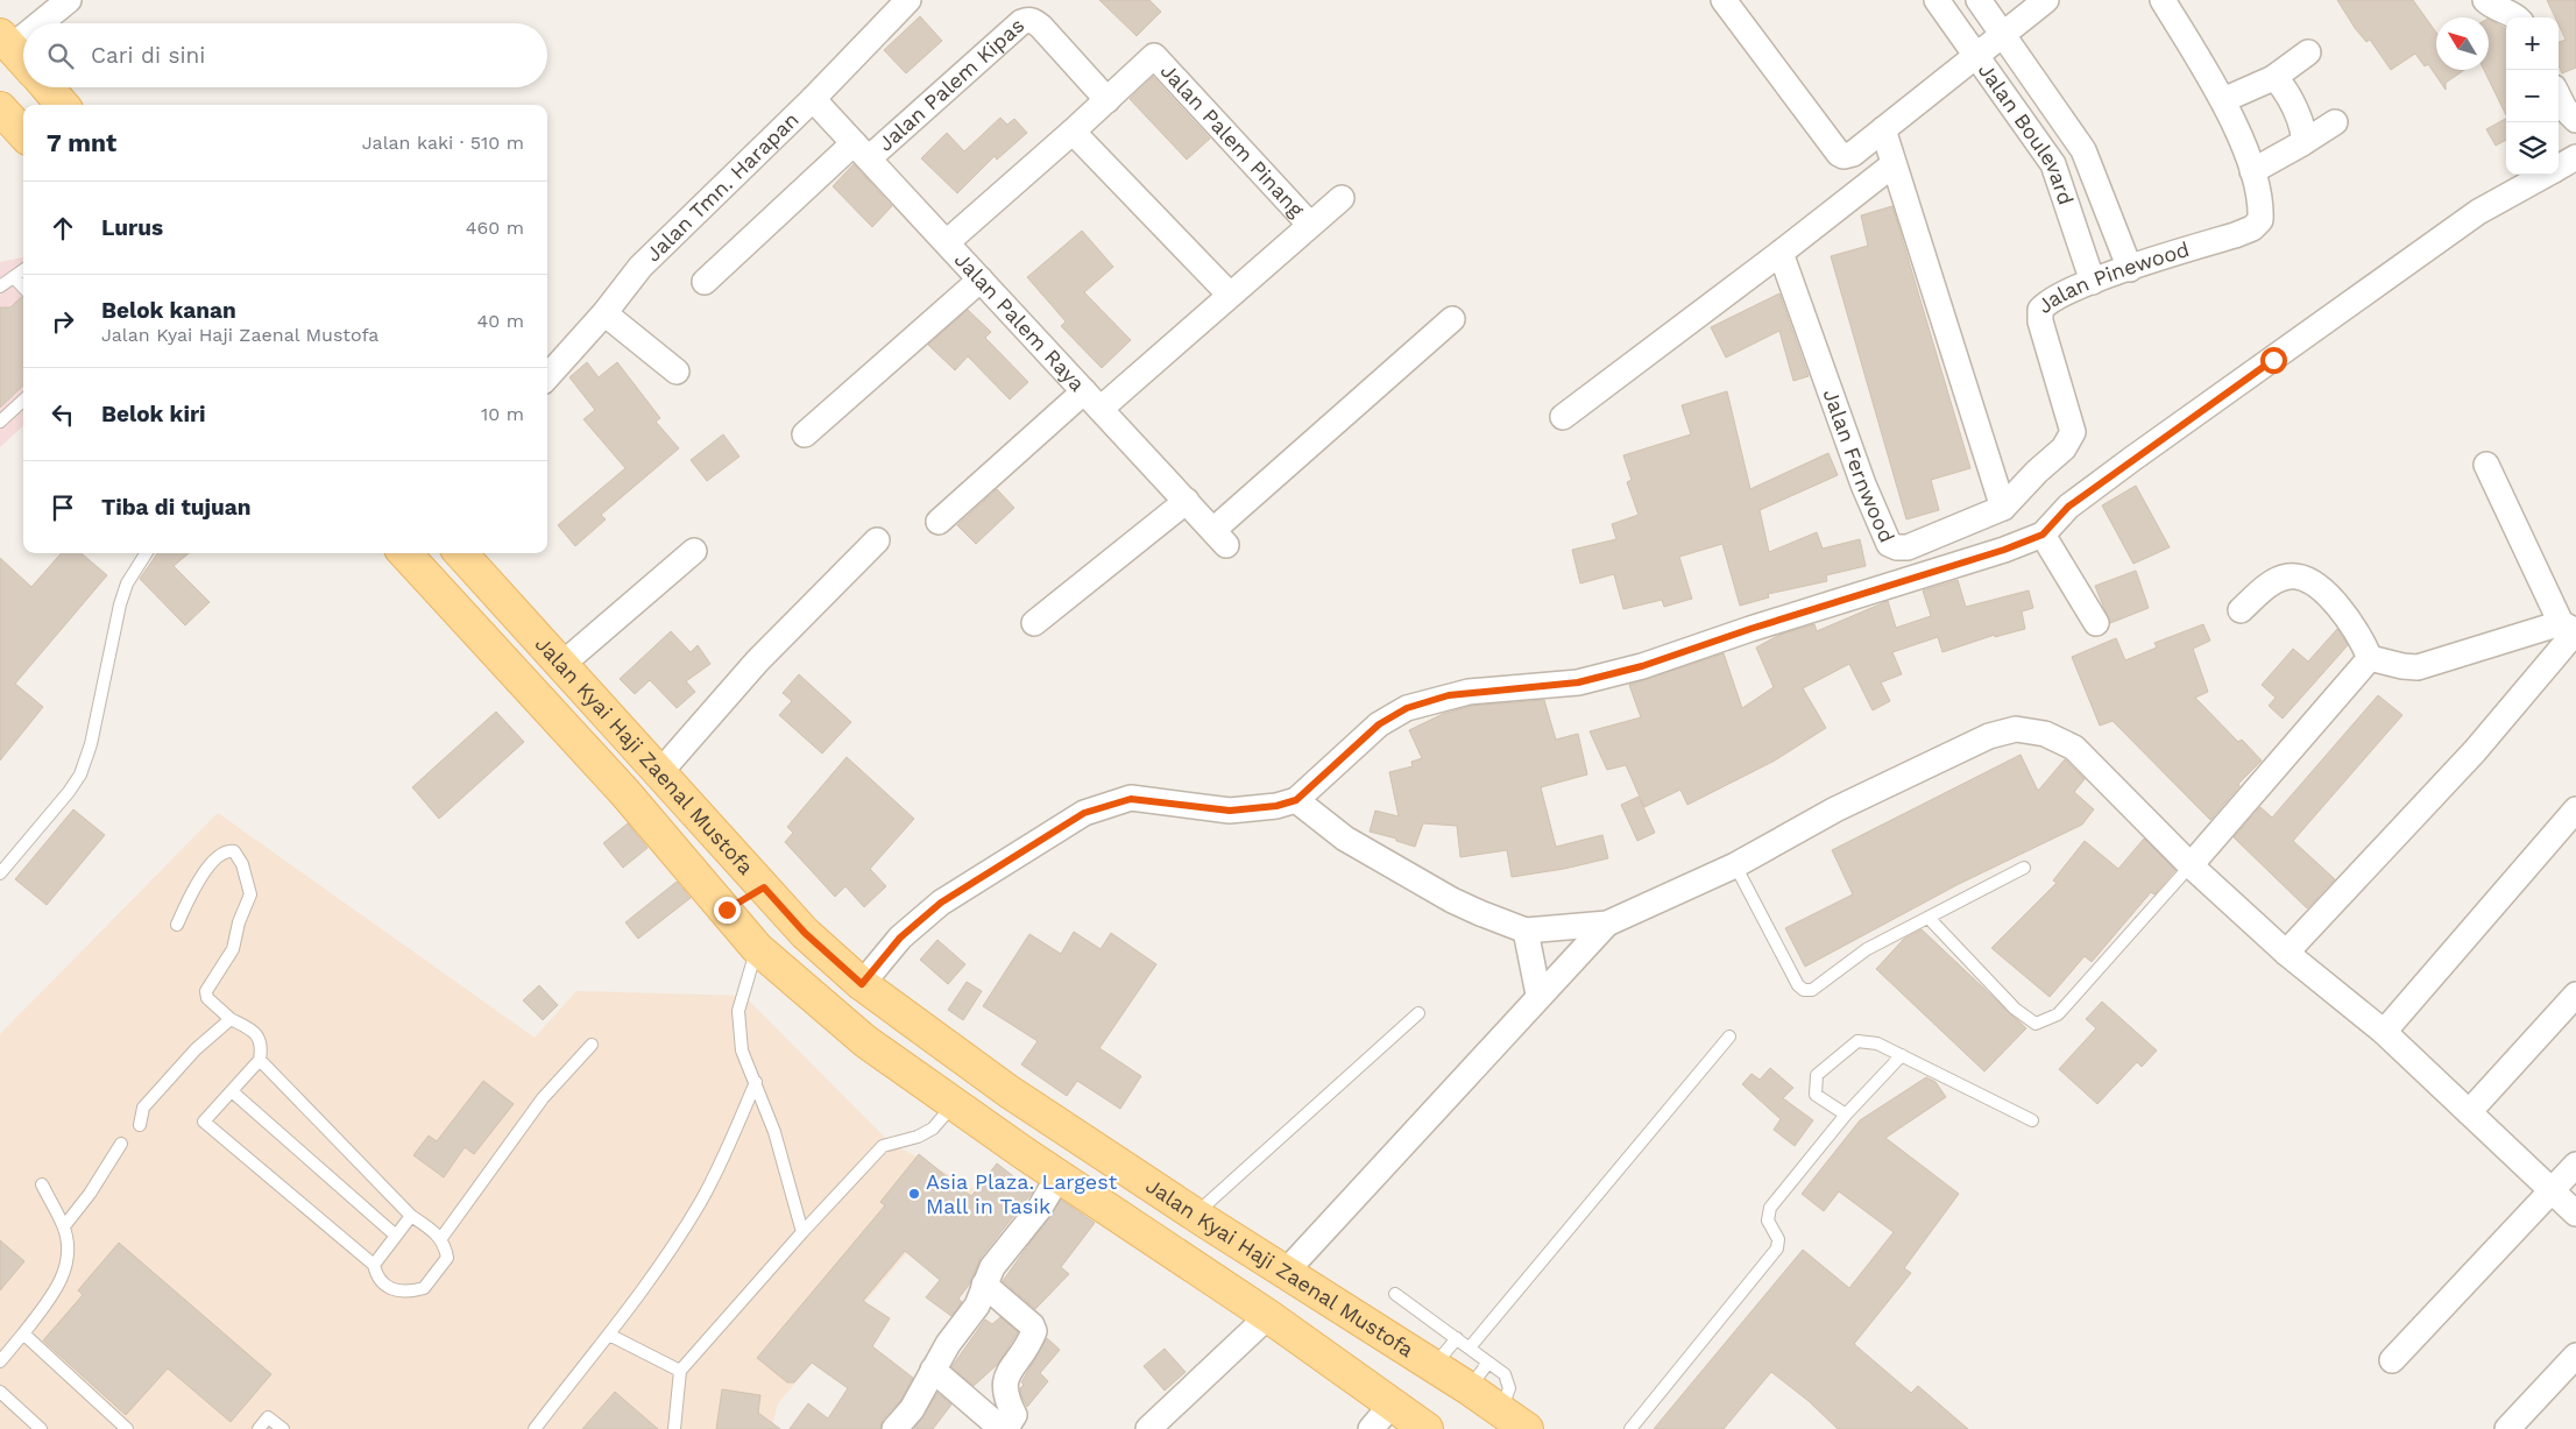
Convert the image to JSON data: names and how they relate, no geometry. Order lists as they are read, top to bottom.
{
  "streets": {
    "main road": ["Jalan Kyai Haji Zaenal Mustofa"],
    "street": [
      "Jalan Palem Kipas",
      "Jalan Boulevard",
      "Jalan Palem Pinang",
      "Jalan Tmn. Harapan",
      "Jalan Pinewood",
      "Jalan Palem Raya",
      "Jalan Fernwood"
    ]
  },
  "crossings": [
    ["Jalan Palem Kipas", "Jalan Palem Pinang"],
    ["Jalan Palem Kipas", "Jalan Palem Raya"],
    ["Jalan Boulevard", "Jalan Pinewood"],
    ["Jalan Tmn. Harapan", "Jalan Palem Raya"],
    ["Jalan Pinewood", "Jalan Fernwood"]
  ],
  "places": ["Asia Plaza. Largest Mall in Tasik"],
  "north": "top left",
  "page": {
    "map_buttons": ["+", "−"],
    "search": "Cari di sini",
    "heading": ["7 mnt", "Jalan kaki · 510 m"],
    "list": [
      ["Lurus", "460 m"],
      ["Belok kanan", "Jalan Kyai Haji Zaenal Mustofa", "40 m"],
      ["Belok kiri", "10 m"],
      "Tiba di tujuan"
    ]
  }
}
